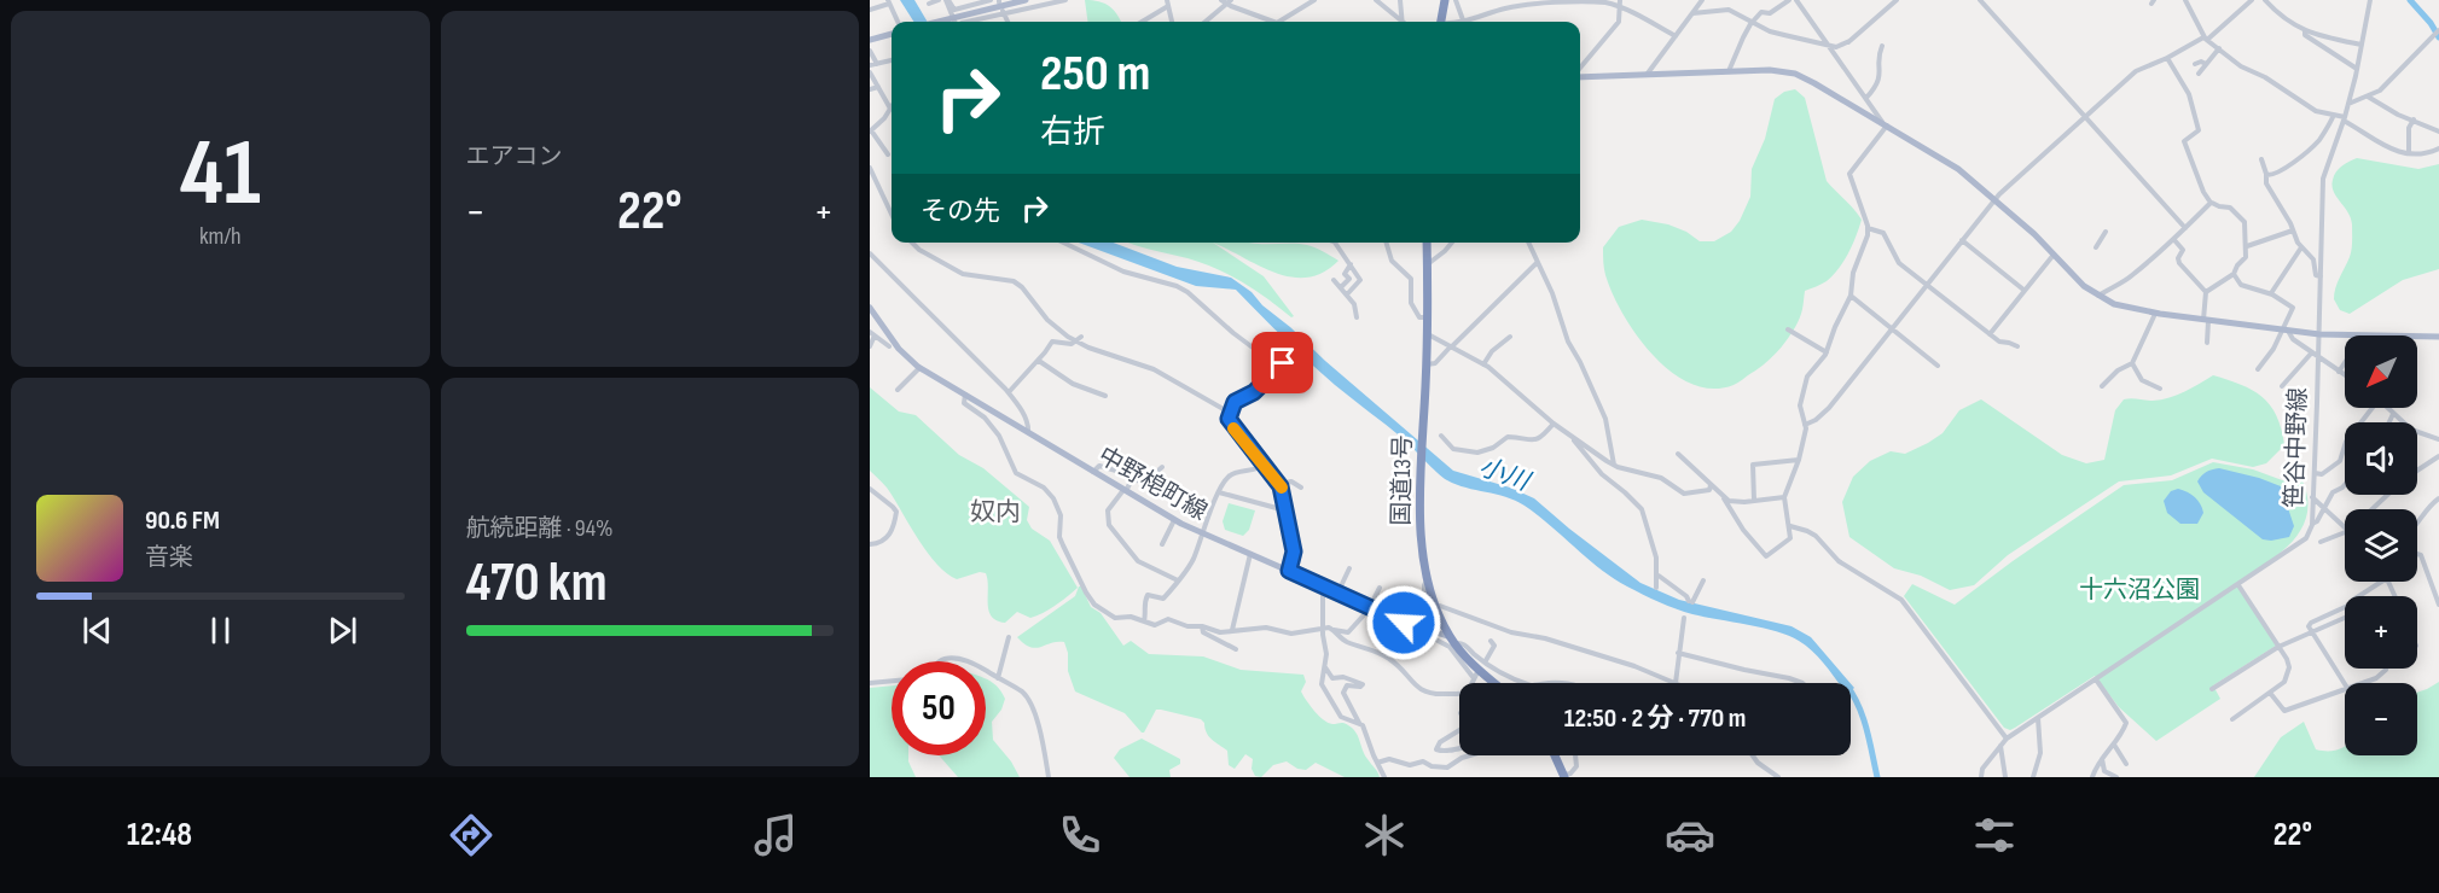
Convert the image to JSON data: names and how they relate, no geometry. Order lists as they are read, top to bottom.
{
  "streets": {
    "highway": ["国道13号"],
    "main road": ["中野梍町線"],
    "street": ["笹谷中野線"]
  },
  "crossings": [
    ["国道13号", "中野梍町線"]
  ],
  "districts": ["奴内"],
  "water": ["小川"],
  "parks": ["十六沼公園"],
  "north": "bottom left",
  "page": {
    "tile": [
      ["41", "km/h"],
      "エアコン",
      ["航続距離 · 94%", "470 km"]
    ],
    "turn": ["250 m", "右折"],
    "then": "その先",
    "heat": ["−", "22°", "+"],
    "map_buttons": ["+", "−"],
    "song": ["90.6 FM", "音楽"],
    "limit": "50",
    "trip": "12:50 · 2 分 · 770 m",
    "tabs": ["12:48", "22°"]
  }
}
